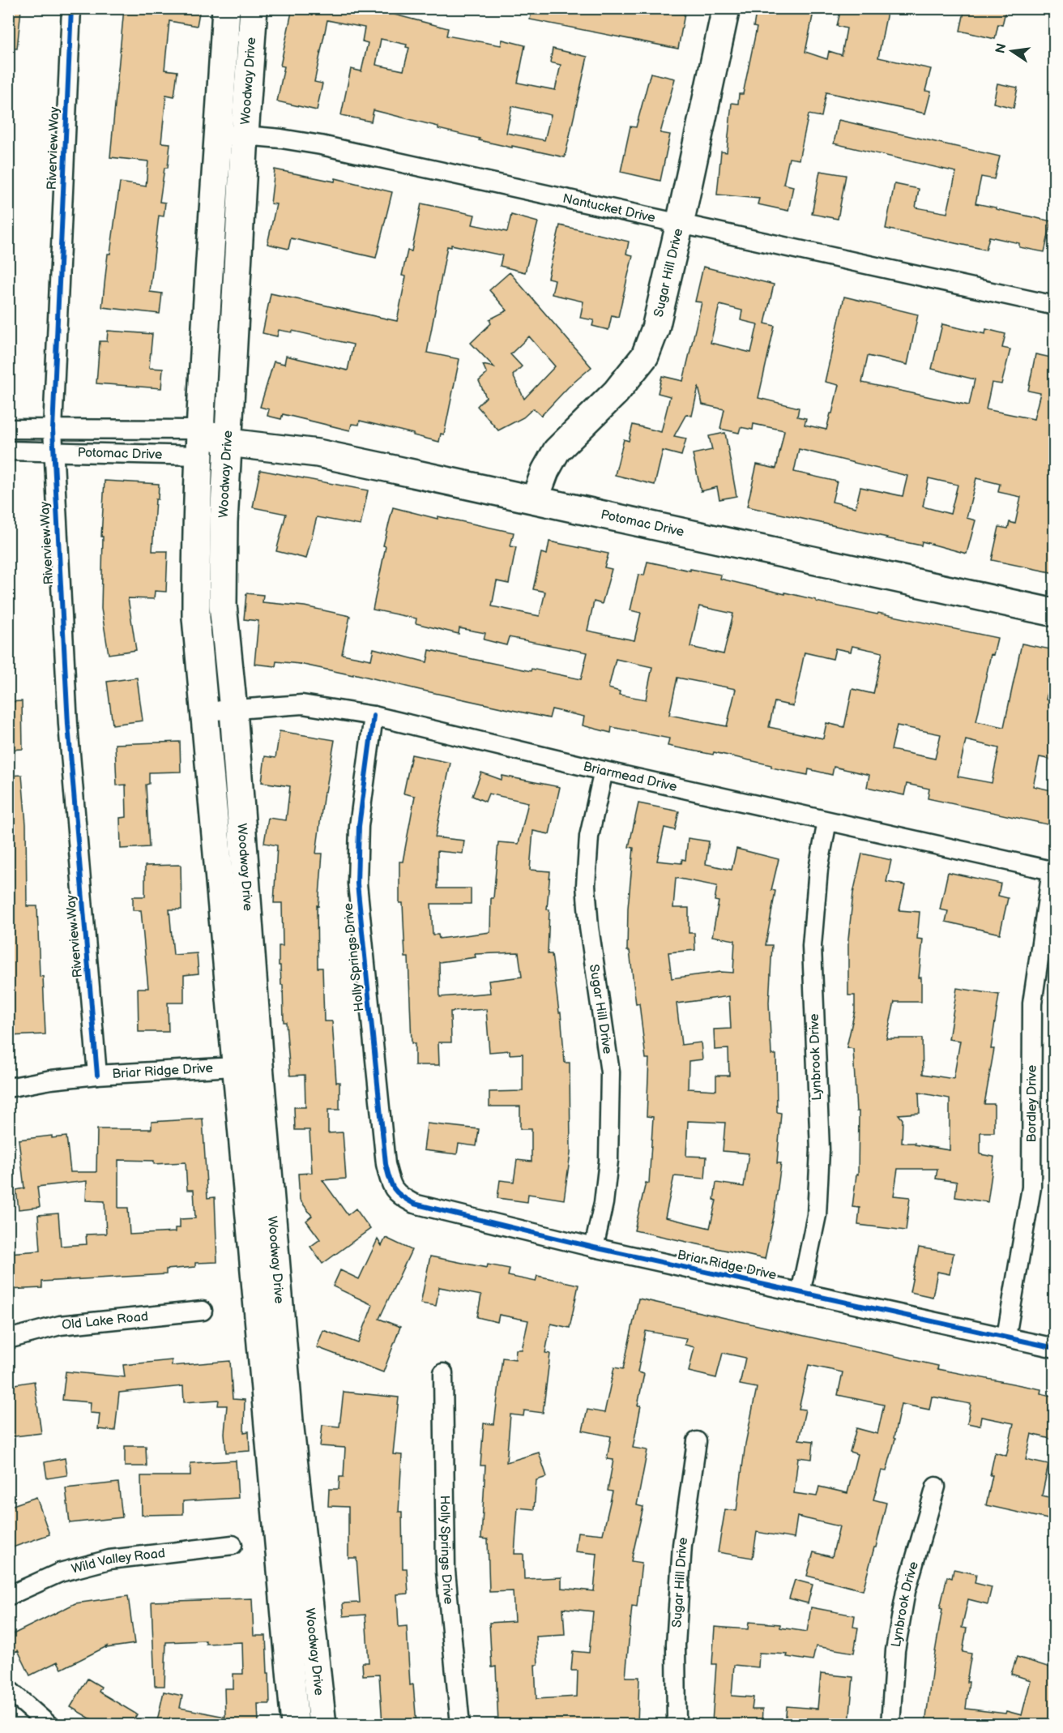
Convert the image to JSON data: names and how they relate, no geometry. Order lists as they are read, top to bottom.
{
  "streets": {
    "main road": ["Woodway Drive", "Sugar Hill Drive", "Potomac Drive"],
    "street": [
      "Riverview Way",
      "Nantucket Drive",
      "Briarmead Drive",
      "Holly Springs Drive",
      "Lynbrook Drive",
      "Briar Ridge Drive",
      "Bordley Drive",
      "Old Lake Road",
      "Wild Valley Road"
    ]
  },
  "crossings": [
    ["Woodway Drive", "Nantucket Drive"],
    ["Woodway Drive", "Potomac Drive"],
    ["Woodway Drive", "Briarmead Drive"],
    ["Woodway Drive", "Briar Ridge Drive"],
    ["Riverview Way", "Potomac Drive"],
    ["Riverview Way", "Briar Ridge Drive"],
    ["Nantucket Drive", "Sugar Hill Drive"],
    ["Sugar Hill Drive", "Potomac Drive"],
    ["Sugar Hill Drive", "Briarmead Drive"],
    ["Sugar Hill Drive", "Briar Ridge Drive"],
    ["Briarmead Drive", "Holly Springs Drive"],
    ["Briarmead Drive", "Lynbrook Drive"],
    ["Briarmead Drive", "Bordley Drive"],
    ["Holly Springs Drive", "Briar Ridge Drive"],
    ["Lynbrook Drive", "Briar Ridge Drive"],
    ["Briar Ridge Drive", "Bordley Drive"]
  ],
  "north": "left"
}
